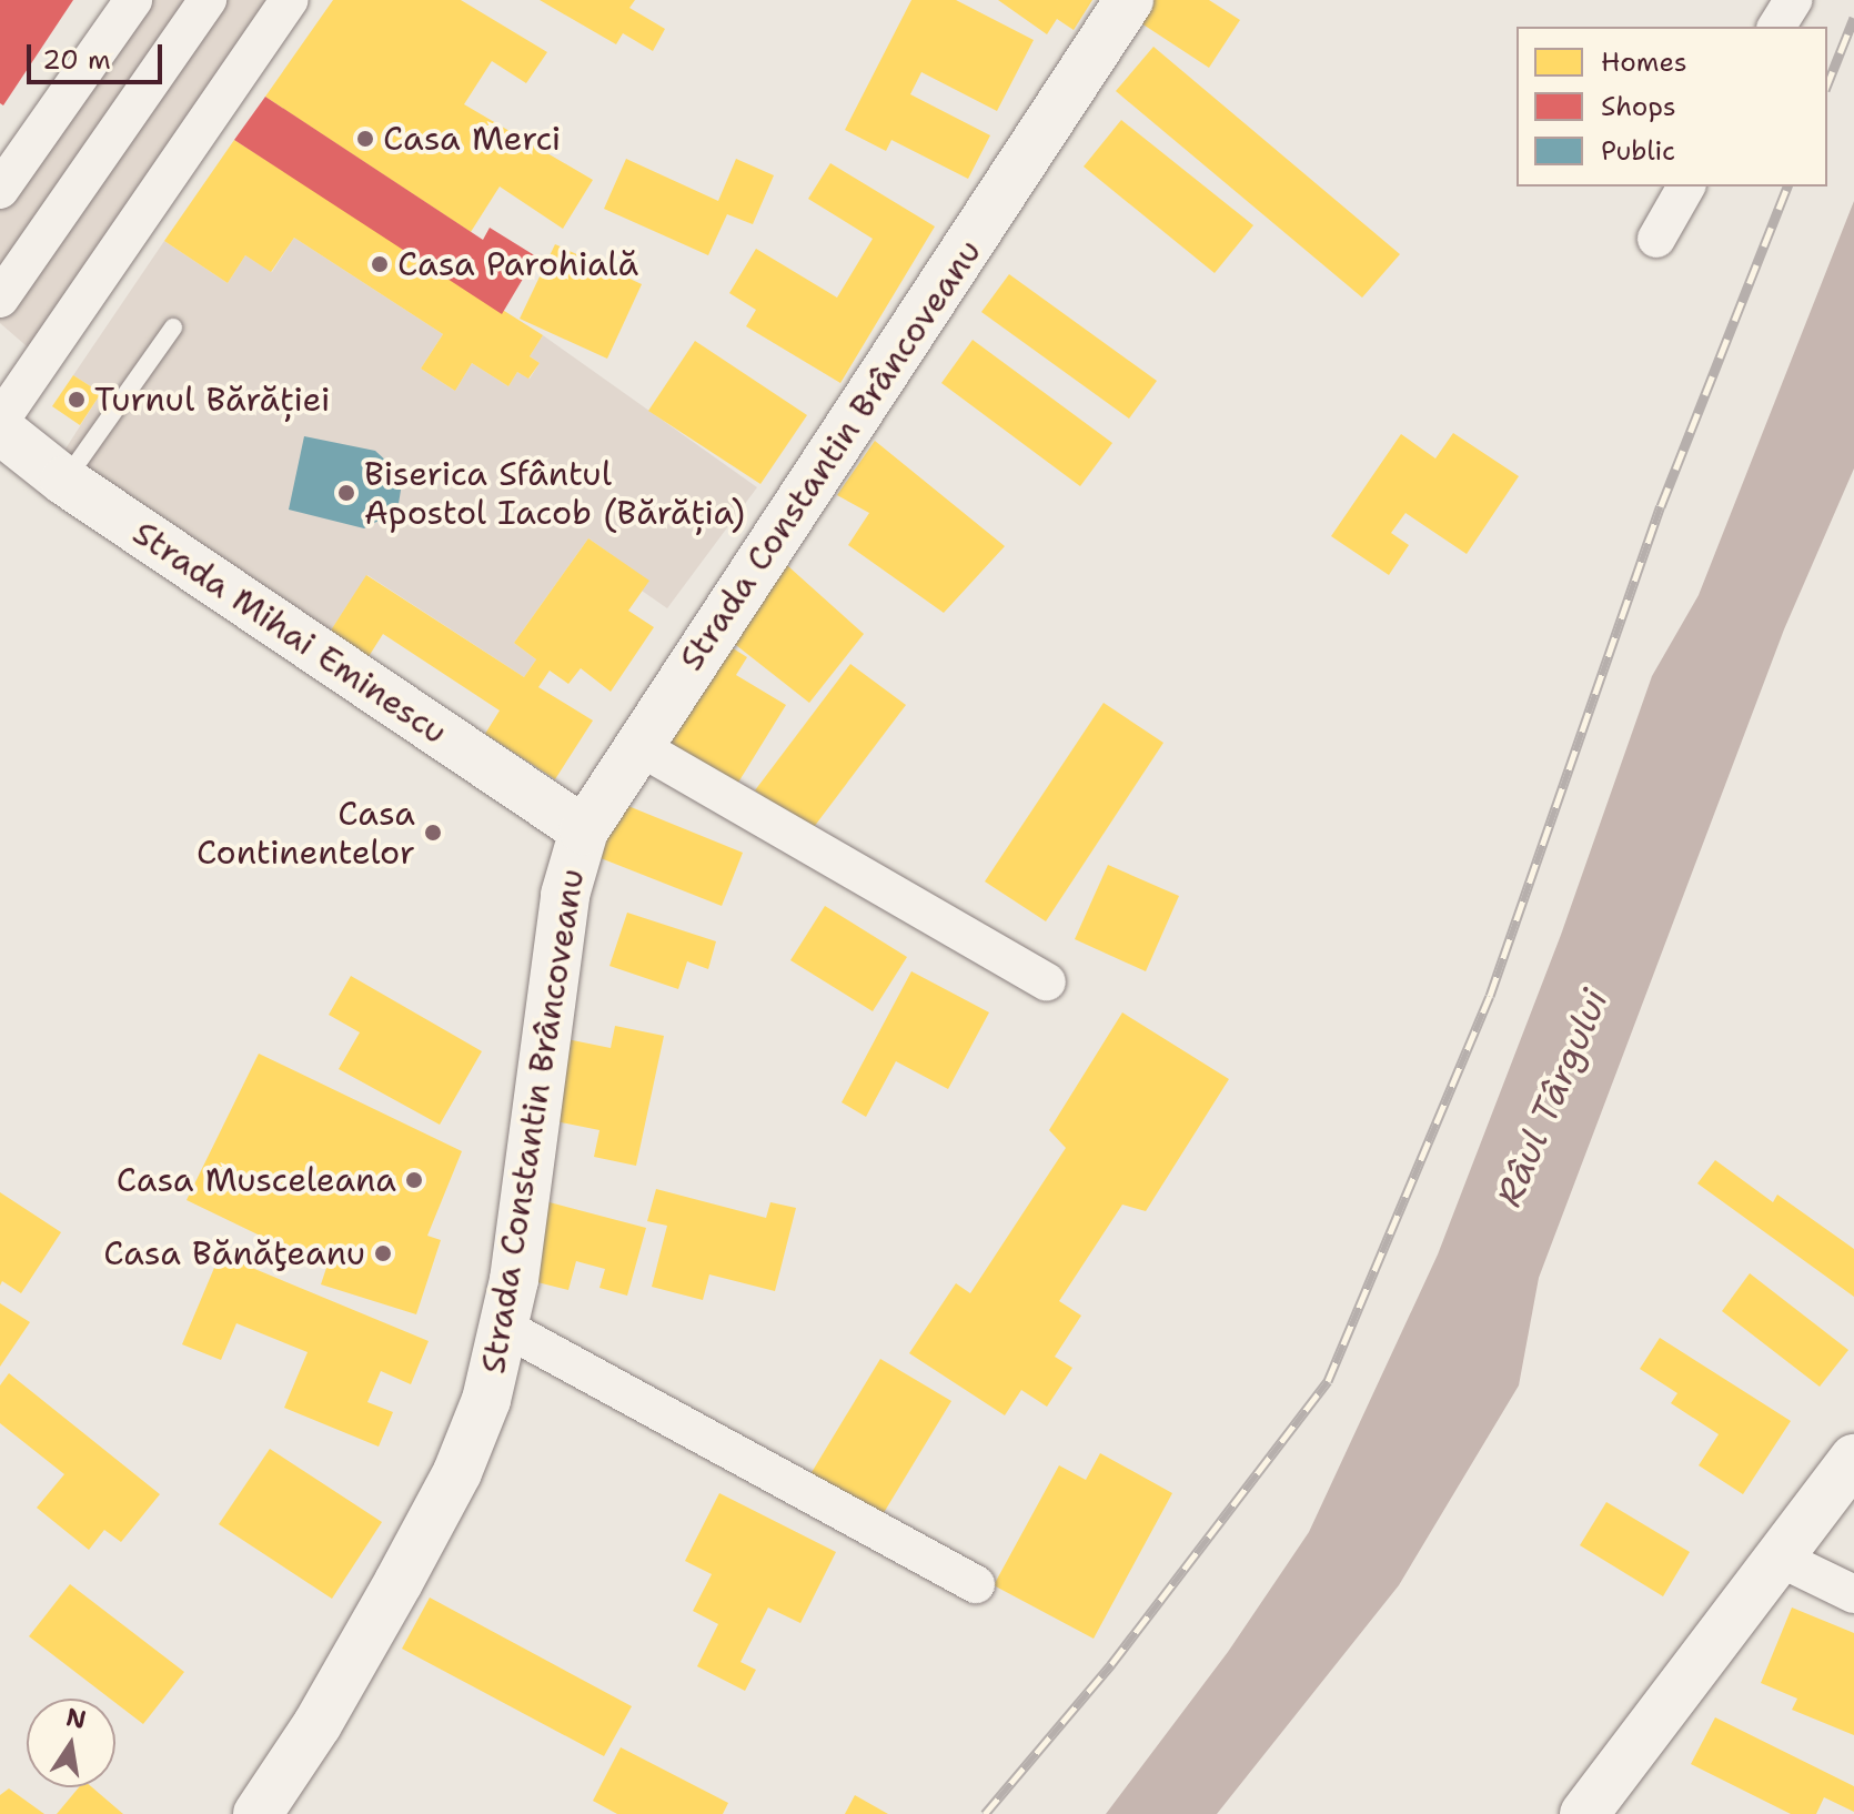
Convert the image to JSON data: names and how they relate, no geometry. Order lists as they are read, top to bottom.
{
  "streets": {
    "main road": ["Strada Constantin Brâncoveanu", "Strada Mihai Eminescu"]
  },
  "crossings": [
    ["Strada Constantin Brâncoveanu", "Strada Mihai Eminescu"]
  ],
  "water": ["Râul Târgului"],
  "places": [
    "Casa Merci",
    "Casa Parohială",
    "Turnul Bărăției",
    "Biserica Sfântul Apostol Iacob (Bărăția)",
    "Casa Continentelor",
    "Casa Musceleana",
    "Casa Bănăţeanu"
  ],
  "legend": ["Homes", "Shops", "Public"],
  "scale_bar": "20 m",
  "north": "top"
}
